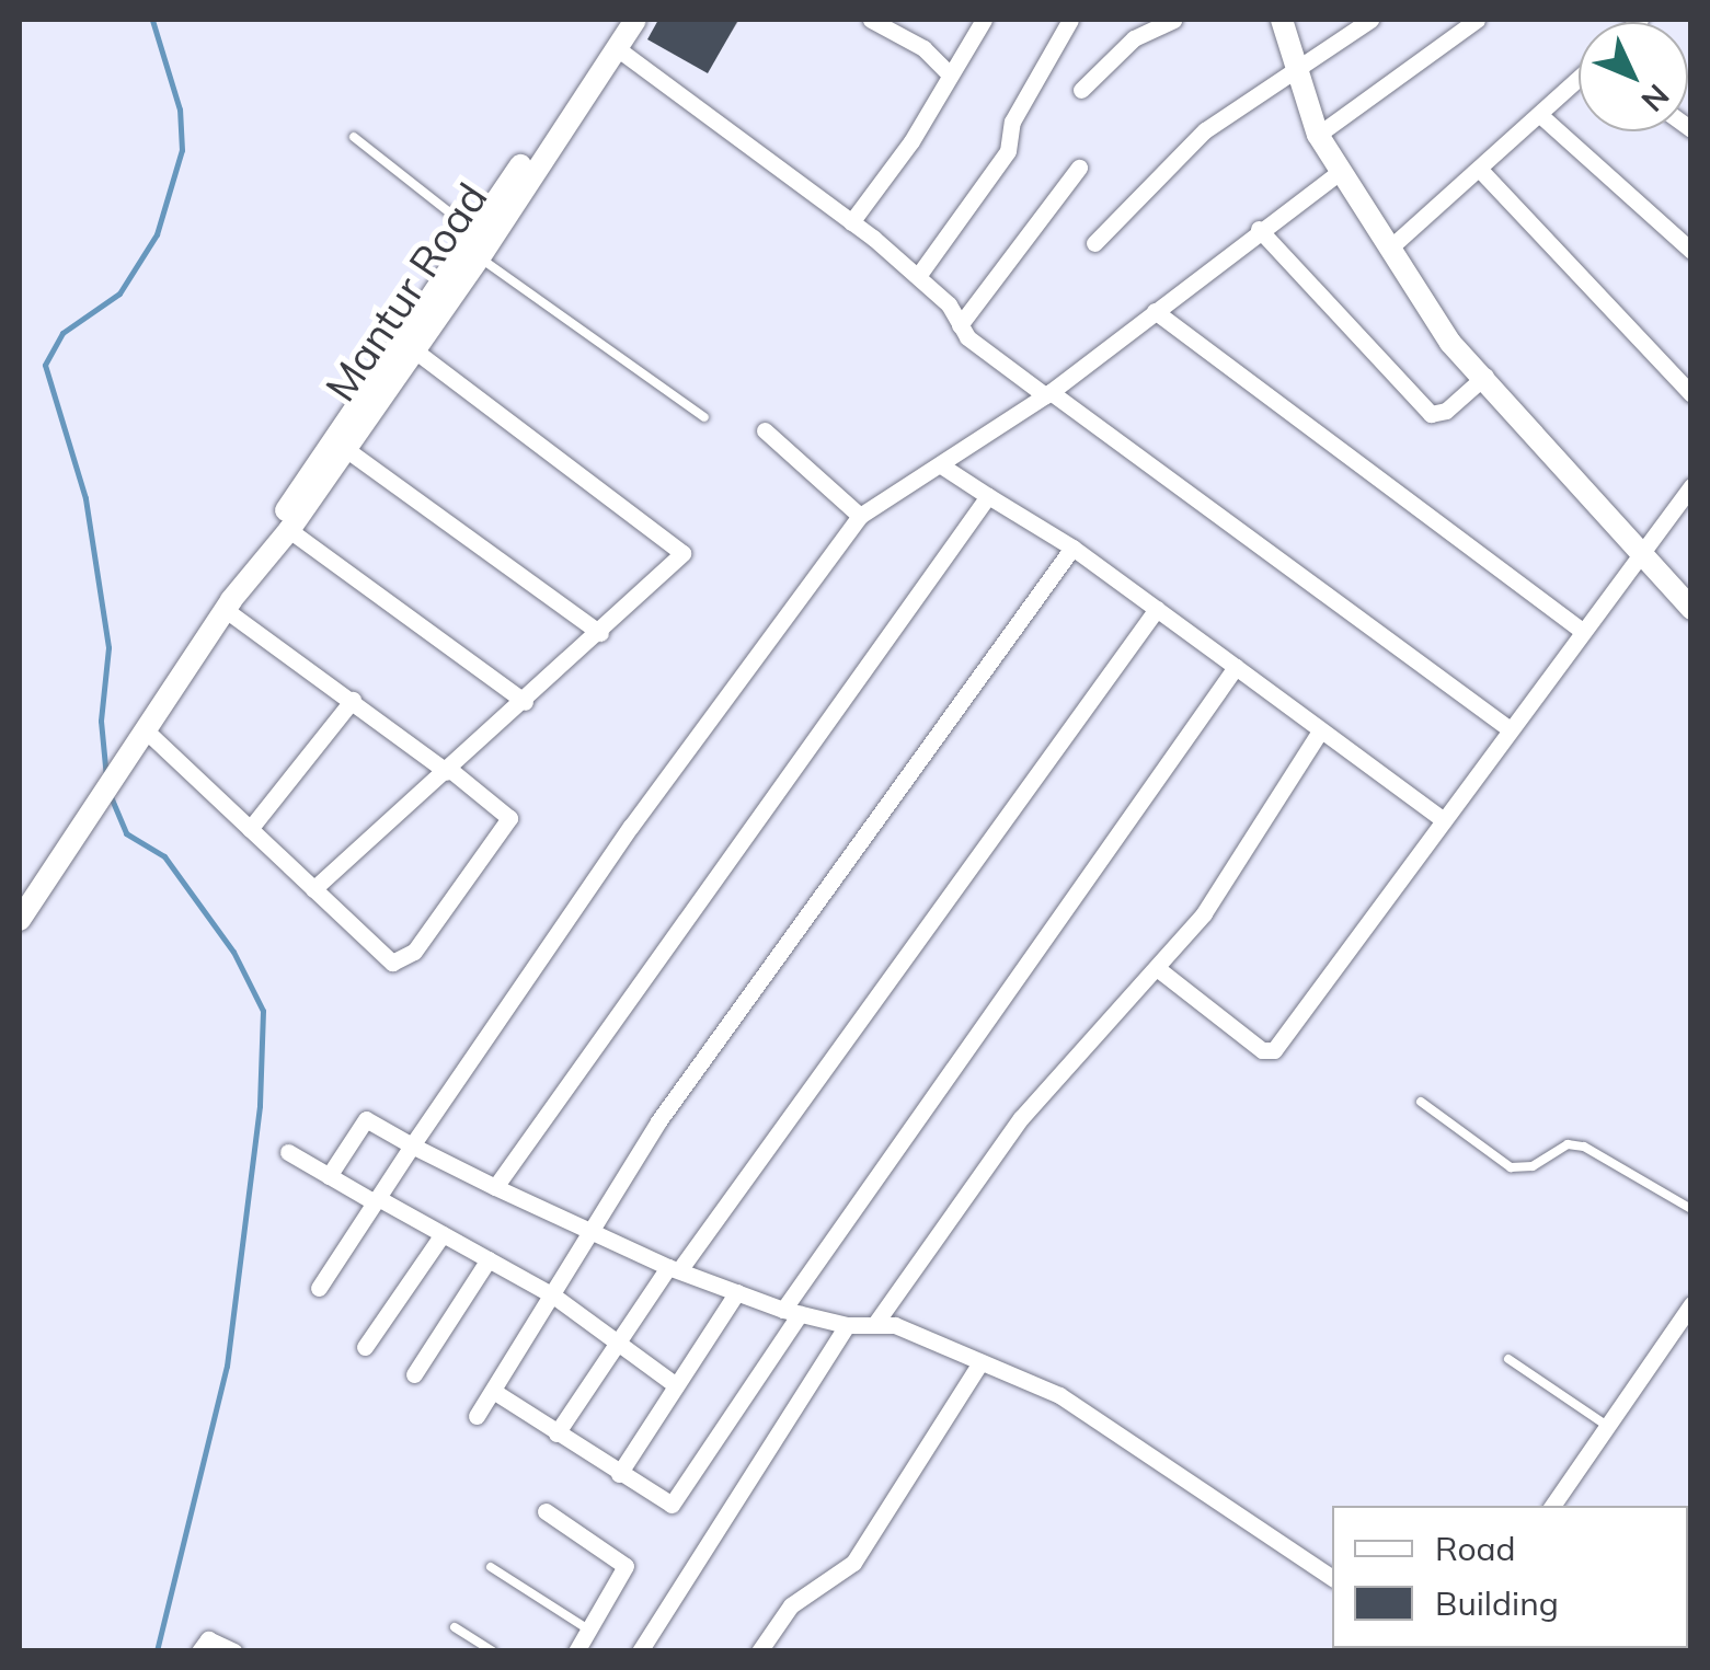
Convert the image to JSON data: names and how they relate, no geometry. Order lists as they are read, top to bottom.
{
  "streets": {
    "main road": ["Mantur Road"]
  },
  "legend": ["Road", "Building"],
  "north": "bottom right"
}
